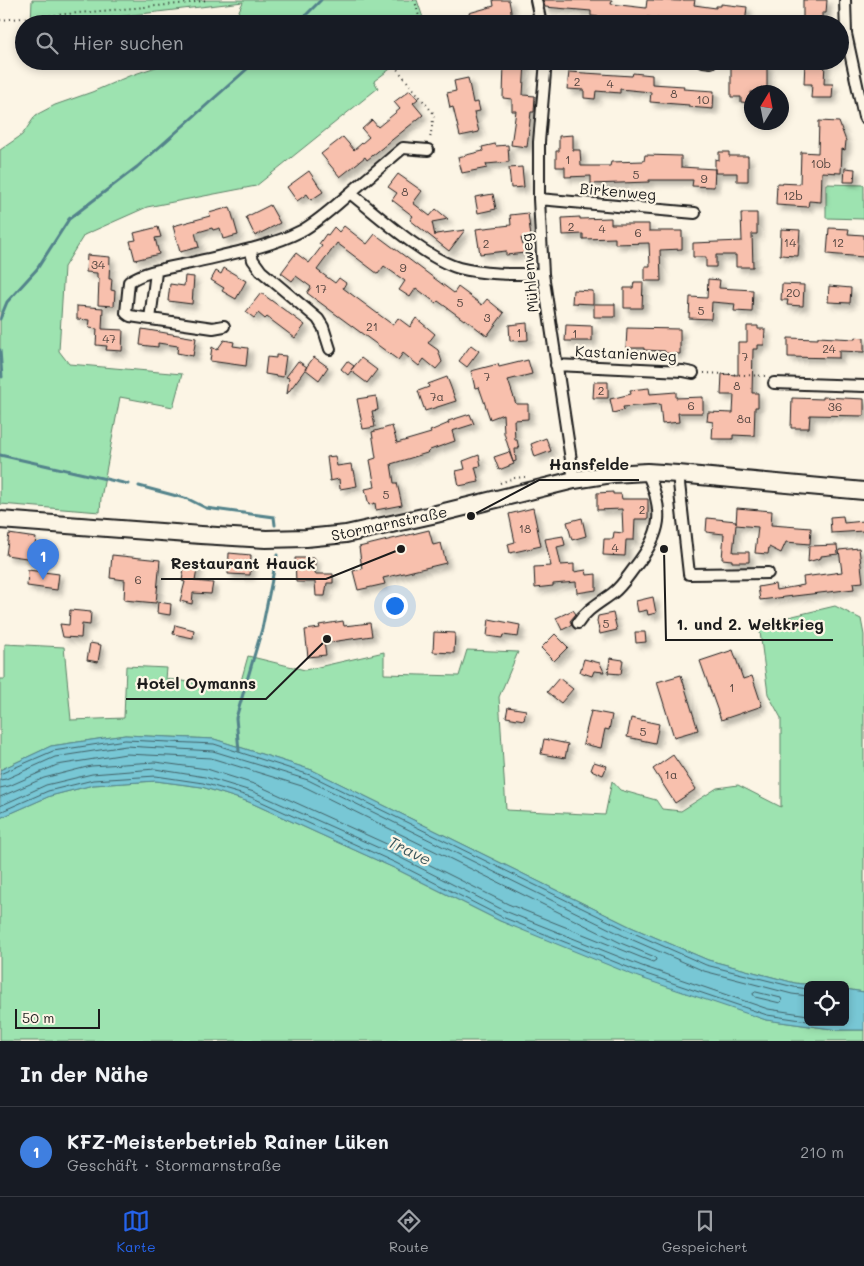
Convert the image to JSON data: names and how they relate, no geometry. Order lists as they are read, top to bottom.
{
  "streets": {
    "main road": ["Stormarnstraße"],
    "street": ["Birkenweg", "Mühlenweg", "Kastanienweg"]
  },
  "crossings": [
    ["Birkenweg", "Mühlenweg"],
    ["Mühlenweg", "Kastanienweg"],
    ["Mühlenweg", "Stormarnstraße"]
  ],
  "water": ["Trave"],
  "places": [
    "Hansfelde",
    "Restaurant Hauck",
    "1. und 2. Weltkrieg",
    "Hotel Oymanns"
  ],
  "house_numbers": [
    "2",
    "4",
    "8",
    "10",
    "1",
    "10b",
    "5",
    "9",
    "8",
    "12b",
    "2",
    "4",
    "6",
    "14",
    "12",
    "2",
    "34",
    "9",
    "17",
    "20",
    "5",
    "5",
    "3",
    "21",
    "1",
    "1",
    "47",
    "24",
    "7",
    "7",
    "8",
    "2",
    "7a",
    "6",
    "36",
    "8a",
    "5",
    "2",
    "18",
    "4",
    "6",
    "5",
    "1",
    "5",
    "1a"
  ],
  "scale_bar": "50 m",
  "north": "top",
  "page": {
    "search": "Hier suchen",
    "pins": "1",
    "scale": "50 m",
    "heading": "In der Nähe",
    "list": [
      {
        "mark": "1",
        "name": "KFZ-Meisterbetrieb Rainer Lüken",
        "note": "Geschäft · Stormarnstraße",
        "value": "210 m"
      }
    ],
    "nav": ["Karte", "Route", "Gespeichert"]
  }
}
